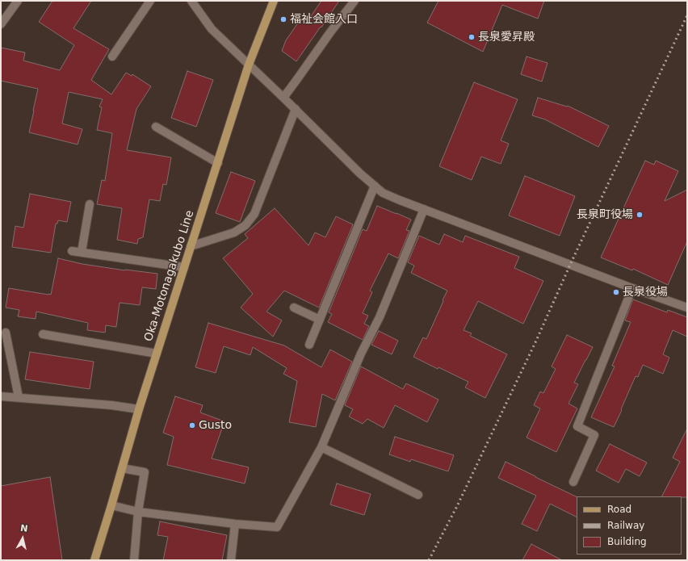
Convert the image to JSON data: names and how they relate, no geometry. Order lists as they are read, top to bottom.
{
  "streets": {
    "main road": ["Oka-Motonagakubo Line"]
  },
  "places": [
    "福祉会館入口",
    "長泉愛昇殿",
    "長泉町役場",
    "長泉役場",
    "Gusto"
  ],
  "legend": ["Road", "Railway", "Building"],
  "north": "top"
}
